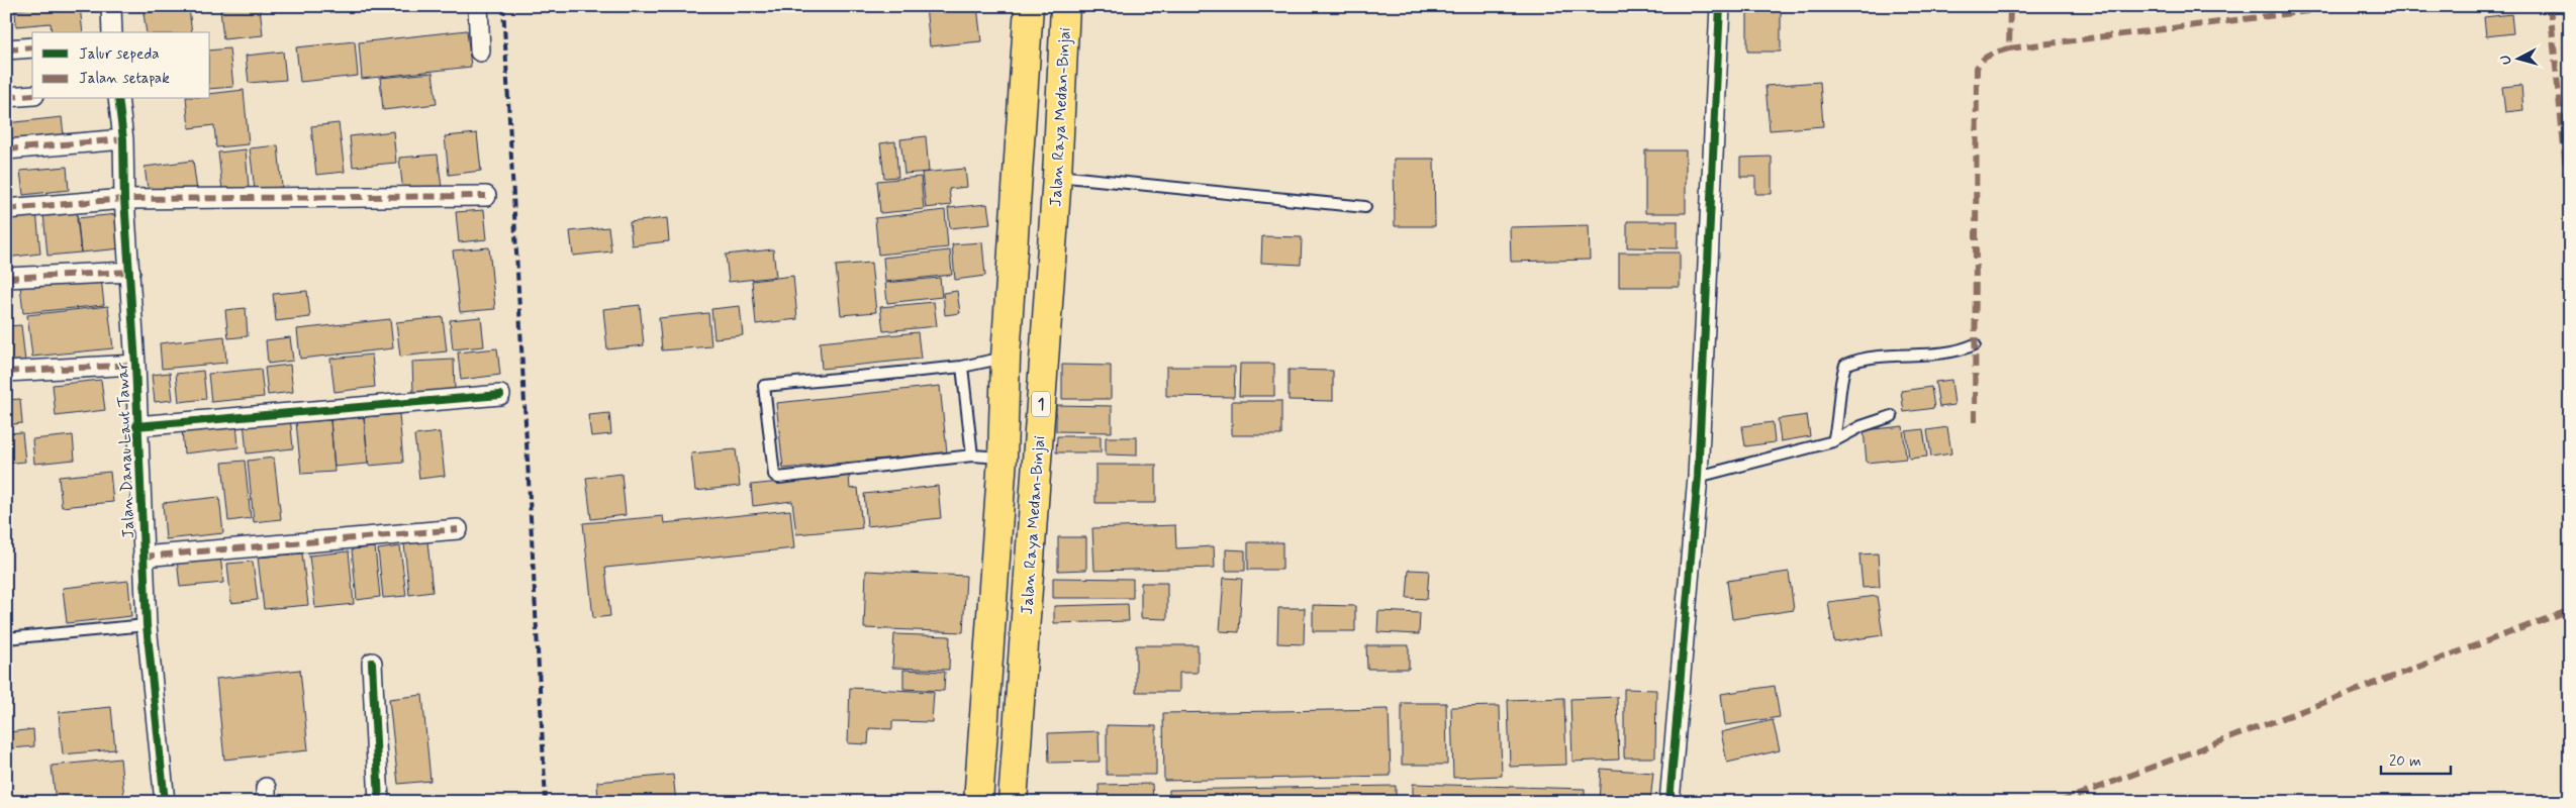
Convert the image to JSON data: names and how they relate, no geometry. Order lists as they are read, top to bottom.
{
  "streets": {
    "main road": ["Jalan Raya Medan-Binjai", "1"],
    "street": ["Jalan Danau Laut Tawar"]
  },
  "legend": ["Jalur sepeda", "Jalan setapak"],
  "scale_bar": "20 m",
  "north": "left"
}
